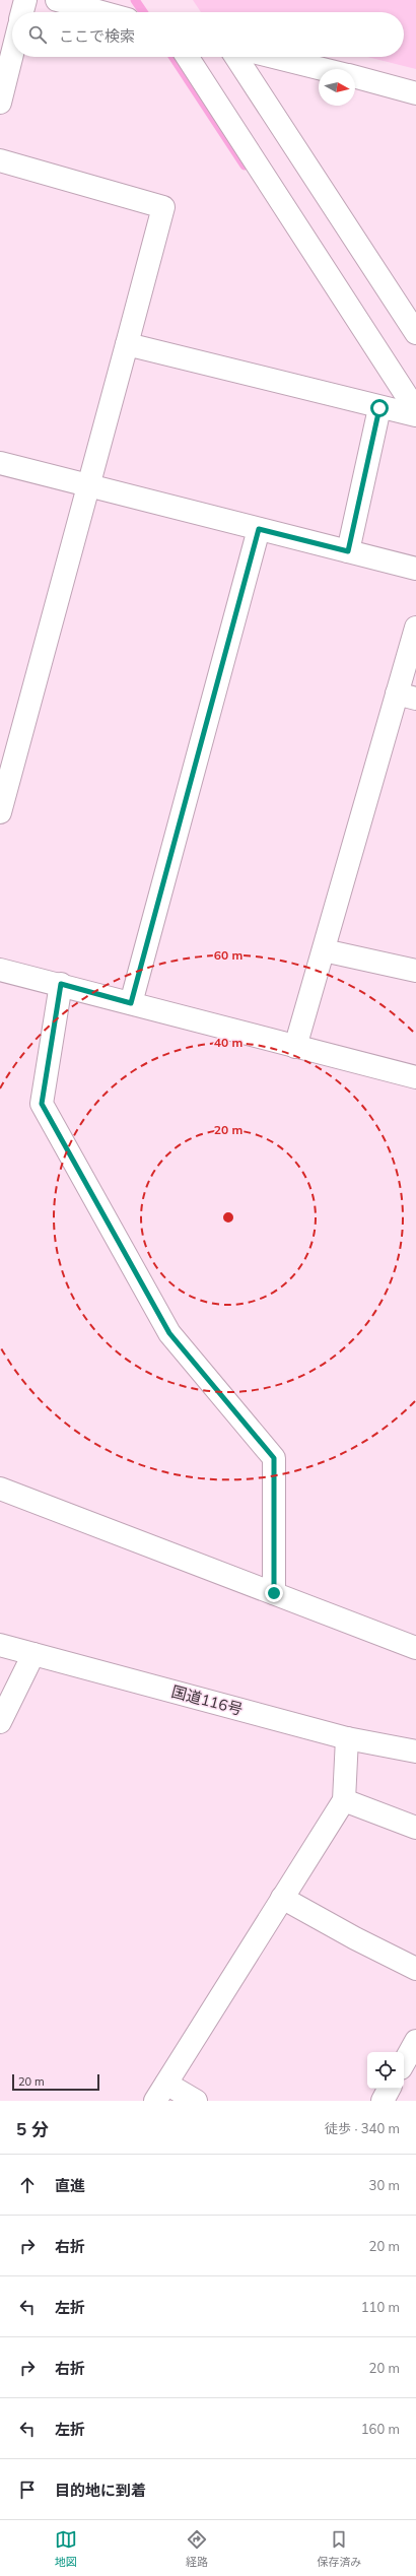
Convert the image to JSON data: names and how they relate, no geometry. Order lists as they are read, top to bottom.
{
  "streets": {
    "main road": ["国道116号"]
  },
  "scale_bar": "20 m",
  "north": "right",
  "page": {
    "search": "ここで検索",
    "scale": "20 m",
    "heading": ["5 分", "徒歩 · 340 m"],
    "list": [
      ["直進", "30 m"],
      ["右折", "20 m"],
      ["左折", "110 m"],
      ["右折", "20 m"],
      ["左折", "160 m"],
      "目的地に到着"
    ],
    "nav": ["地図", "経路", "保存済み"]
  },
  "rings": ["60 m", "40 m", "20 m"]
}
